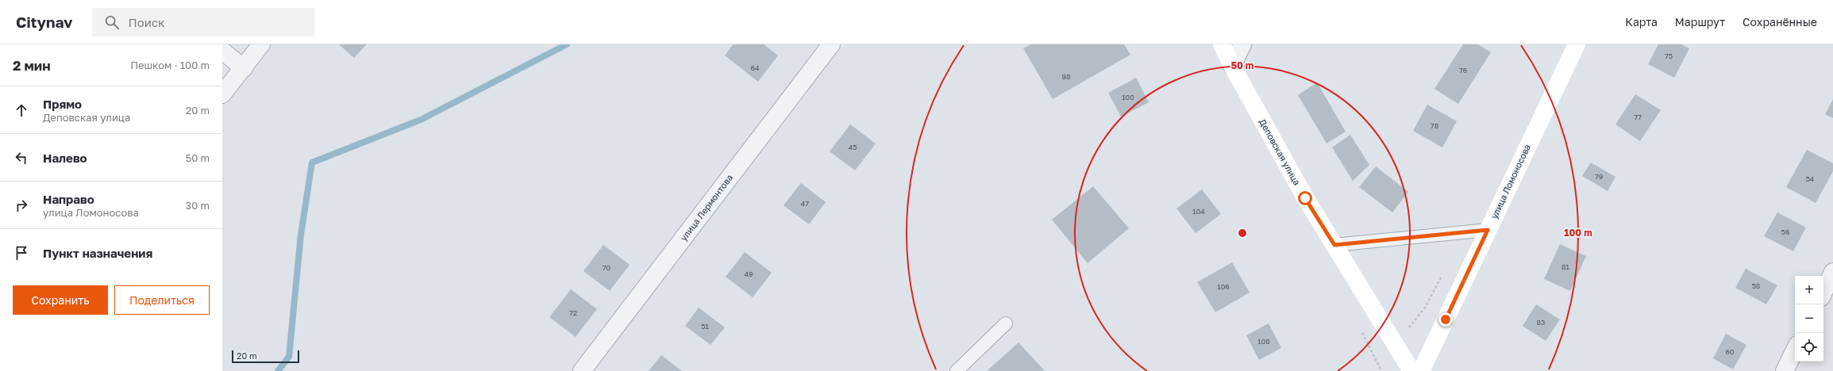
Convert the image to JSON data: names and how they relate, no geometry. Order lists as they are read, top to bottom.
{
  "streets": {
    "street": ["Деповская улица", "улица Ломоносова", "улица Лермонтова"]
  },
  "house_numbers": [
    "75",
    "64",
    "76",
    "98",
    "100",
    "77",
    "78",
    "45",
    "79",
    "54",
    "47",
    "104",
    "56",
    "81",
    "70",
    "49",
    "58",
    "106",
    "72",
    "83",
    "51",
    "108",
    "60"
  ],
  "scale_bar": "20 m",
  "page": {
    "header": "Citynav",
    "search": "Поиск",
    "nav": ["Карта", "Маршрут", "Сохранённые"],
    "heading": ["2 мин", "Пешком · 100 m"],
    "list": [
      ["Прямо", "Деповская улица", "20 m"],
      ["Налево", "50 m"],
      ["Направо", "улица Ломоносова", "30 m"],
      "Пункт назначения"
    ],
    "buttons": ["Сохранить", "Поделиться"],
    "map_buttons": ["+", "−"],
    "scale": "20 m"
  },
  "rings": ["50 m", "100 m"]
}
